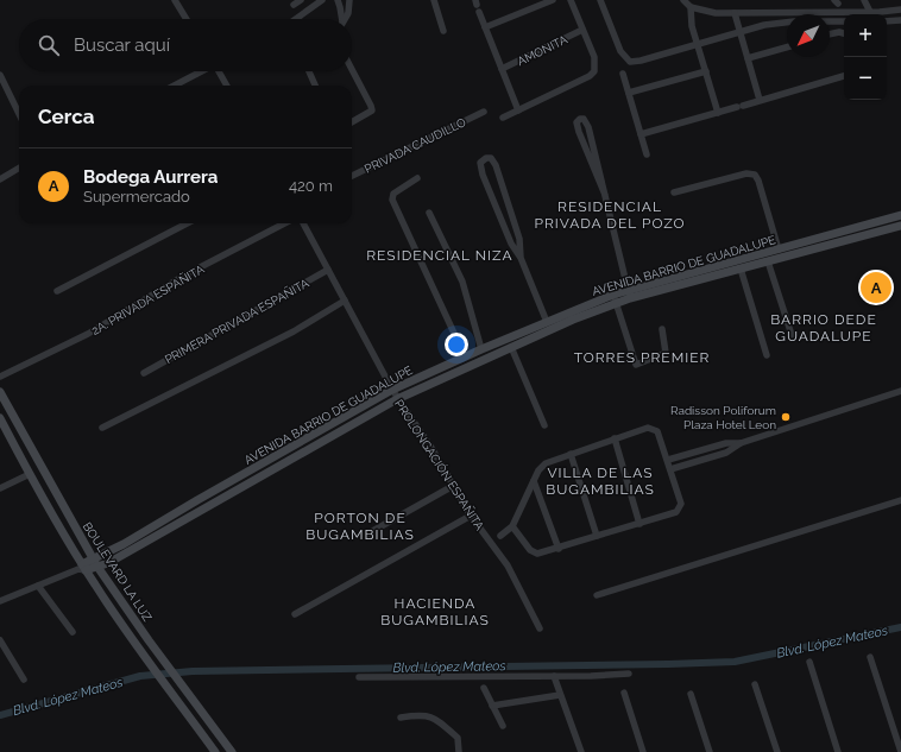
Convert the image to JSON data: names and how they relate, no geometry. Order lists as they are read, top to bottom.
{
  "streets": {
    "street": [
      "AMONITA",
      "PRIVADA CAUDILLO",
      "AVENIDA BARRIO DE GUADALUPE",
      "2A. PRIVADA ESPAÑITA",
      "PRIMERA PRIVADA ESPAÑITA",
      "PROLONGACIÓN ESPAÑITA",
      "BOULEVARD LA LUZ"
    ]
  },
  "crossings": [
    ["AVENIDA BARRIO DE GUADALUPE", "PROLONGACIÓN ESPAÑITA"],
    ["AVENIDA BARRIO DE GUADALUPE", "BOULEVARD LA LUZ"],
    ["PRIMERA PRIVADA ESPAÑITA", "PROLONGACIÓN ESPAÑITA"]
  ],
  "districts": [
    "RESIDENCIAL PRIVADA DEL POZO",
    "RESIDENCIAL NIZA",
    "BARRIO DEDE GUADALUPE",
    "TORRES PREMIER",
    "VILLA DE LAS BUGAMBILIAS",
    "PORTON DE BUGAMBILIAS",
    "HACIENDA BUGAMBILIAS"
  ],
  "water": ["Blvd. López Mateos"],
  "places": ["Radisson Poliforum Plaza Hotel Leon"],
  "north": "bottom left",
  "page": {
    "map_buttons": ["+", "−"],
    "search": "Buscar aquí",
    "heading": "Cerca",
    "list": [
      {
        "mark": "A",
        "name": "Bodega Aurrera",
        "note": "Supermercado",
        "value": "420 m"
      }
    ],
    "pins": "A"
  }
}
